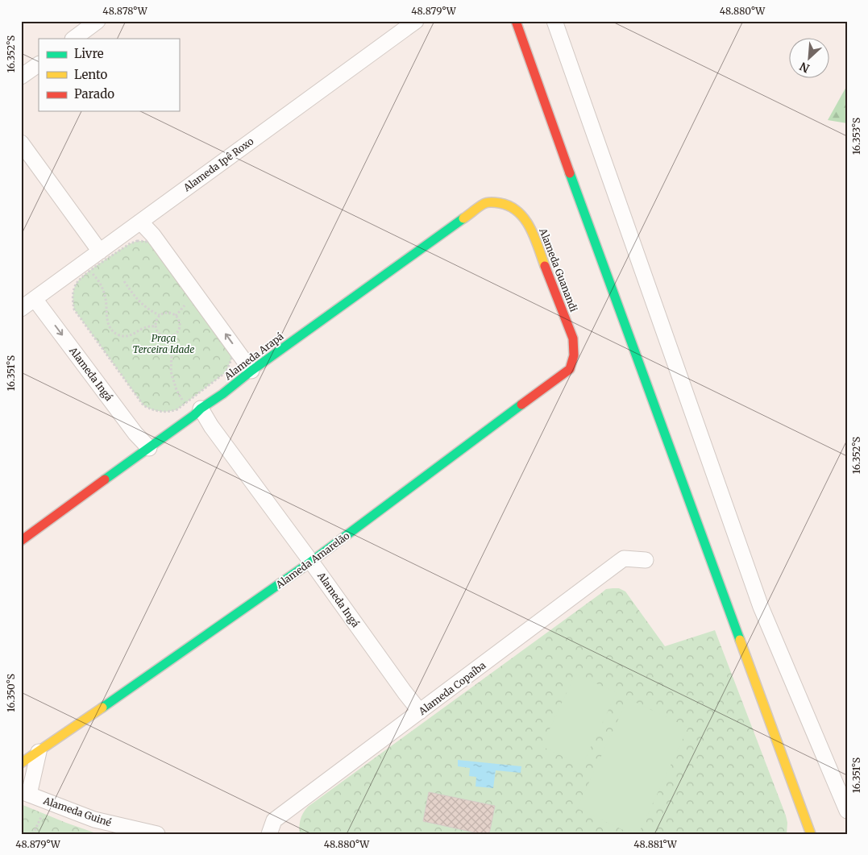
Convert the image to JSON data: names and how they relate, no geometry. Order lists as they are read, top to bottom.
{
  "streets": {
    "street": [
      "Alameda Ipê Roxo",
      "Alameda Guanandi",
      "Alameda Arapá",
      "Alameda Ingá",
      "Alameda Amarelão",
      "Alameda Copaíba",
      "Alameda Guiné"
    ]
  },
  "crossings": [
    ["Alameda Ipê Roxo", "Alameda Ingá"],
    ["Alameda Guanandi", "Alameda Arapá"],
    ["Alameda Guanandi", "Alameda Amarelão"],
    ["Alameda Arapá", "Alameda Ingá"],
    ["Alameda Ingá", "Alameda Amarelão"],
    ["Alameda Ingá", "Alameda Copaíba"]
  ],
  "parks": ["Praça Terceira Idade"],
  "legend": ["Livre", "Lento", "Parado"],
  "north": "bottom left",
  "coordinates": [
    "48.878°W",
    "48.879°W",
    "48.880°W",
    "16.352°S",
    "16.353°S",
    "16.351°S",
    "16.350°S",
    "48.881°W"
  ]
}
